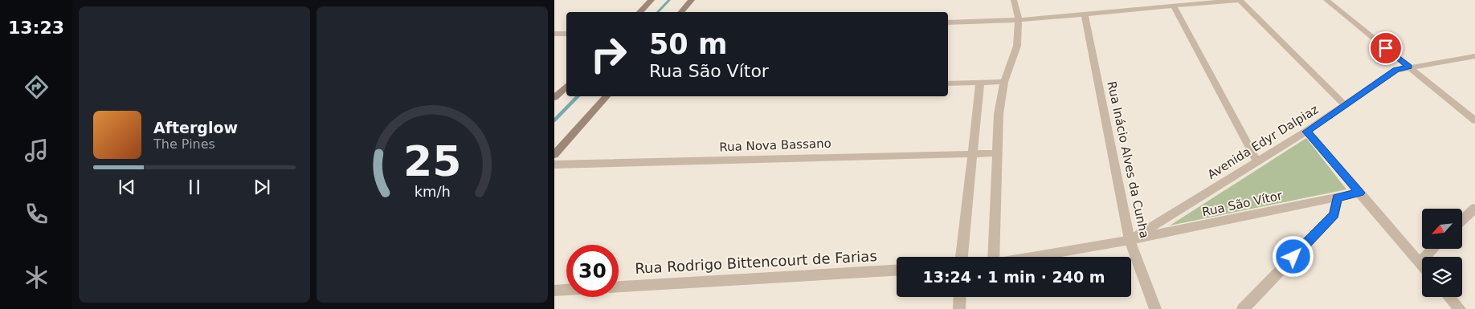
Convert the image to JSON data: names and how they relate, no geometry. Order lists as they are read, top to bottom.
{
  "streets": {
    "street": [
      "Avenida Edyr Dalpiaz",
      "Rua Nova Bassano",
      "Rua Inácio Alves da Cunha",
      "Rua São Vítor",
      "Rua Rodrigo Bittencourt de Farias"
    ]
  },
  "crossings": [
    ["Avenida Edyr Dalpiaz", "Rua Inácio Alves da Cunha"],
    ["Avenida Edyr Dalpiaz", "Rua São Vítor"],
    ["Rua Inácio Alves da Cunha", "Rua São Vítor"]
  ],
  "north": "bottom left",
  "page": {
    "tabs": "13:23",
    "turn": ["50 m", "Rua São Vítor"],
    "song": ["Afterglow", "The Pines"],
    "limit": "30",
    "trip": "13:24 · 1 min · 240 m",
    "gauge": ["25", "km/h"]
  }
}
